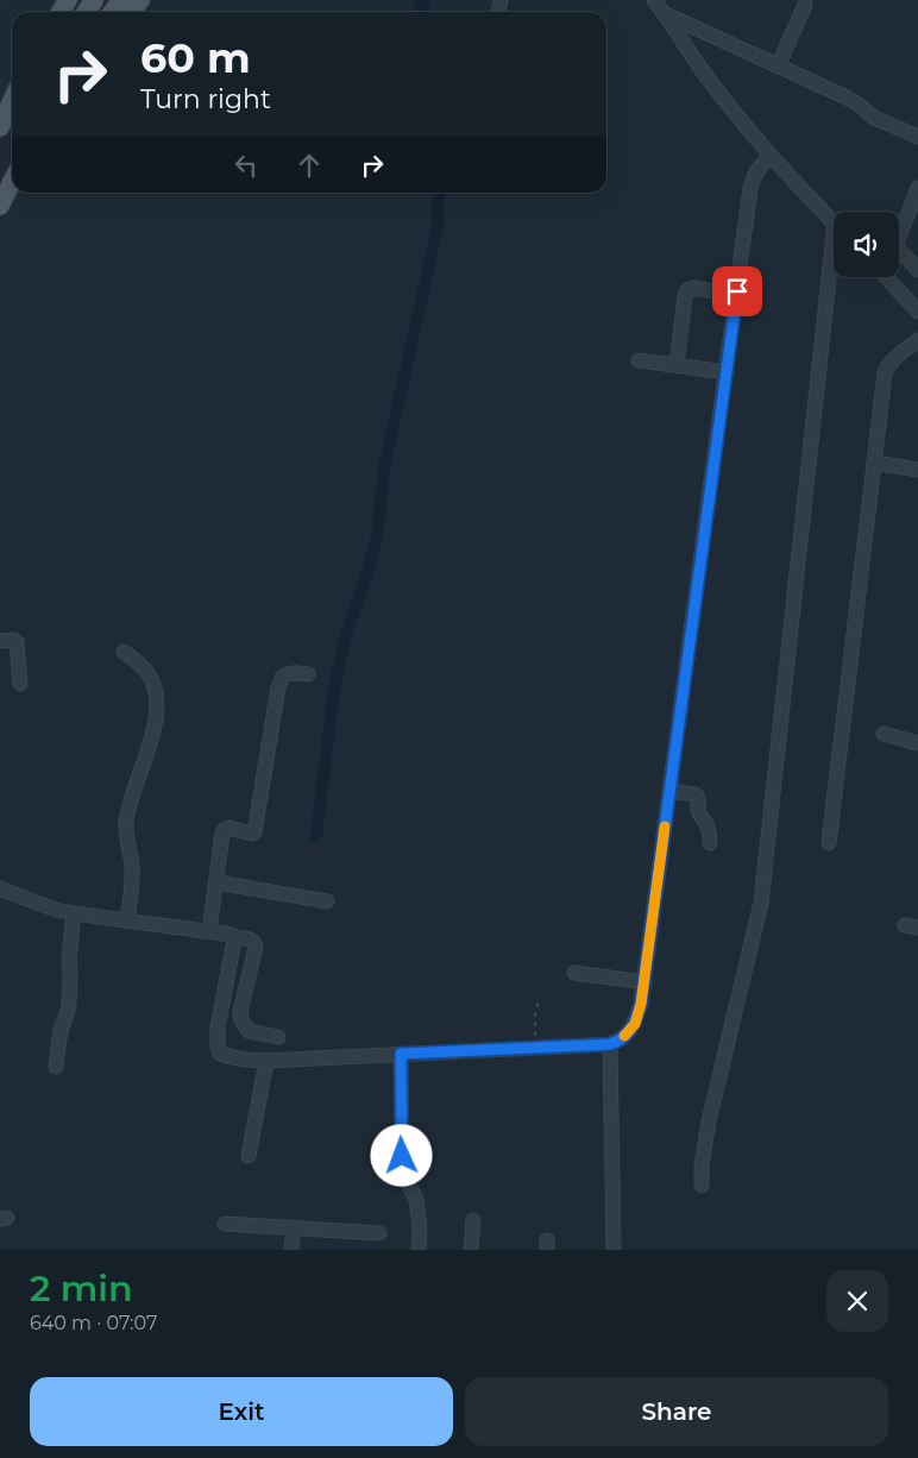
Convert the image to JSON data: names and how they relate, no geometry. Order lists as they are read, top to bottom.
{
  "page": {
    "turn": ["60 m", "Turn right"],
    "heading": ["2 min", "640 m · 07:07"],
    "buttons": ["Exit", "Share"]
  }
}
